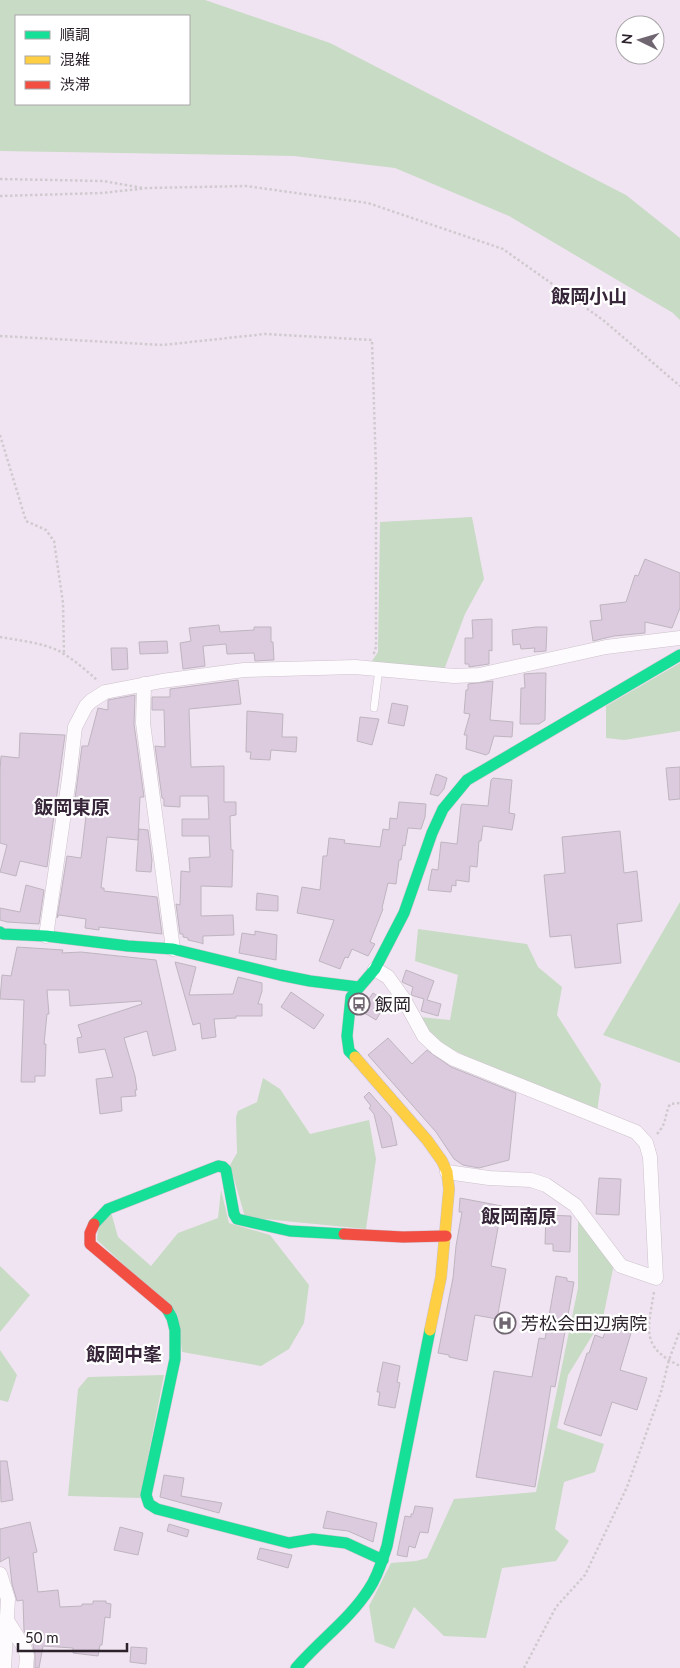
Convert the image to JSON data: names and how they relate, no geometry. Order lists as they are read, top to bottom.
{
  "districts": [
    "飯岡小山",
    "飯岡東原",
    "飯岡南原",
    "飯岡中峯"
  ],
  "places": {
    "bus stop": ["飯岡"],
    "hospital": ["芳松会田辺病院"]
  },
  "legend": ["順調", "混雑", "渋滞"],
  "scale_bar": "50 m",
  "north": "left"
}
